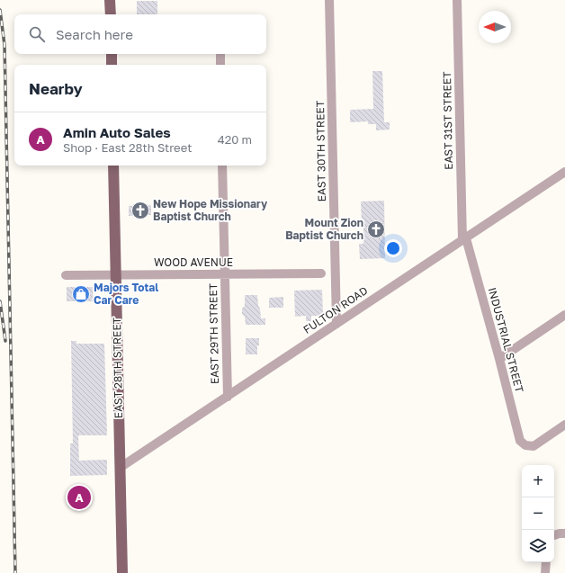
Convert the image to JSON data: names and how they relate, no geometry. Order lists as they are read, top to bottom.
{
  "streets": {
    "main road": ["EAST 28TH STREET"],
    "street": [
      "EAST 31ST STREET",
      "EAST 30TH STREET",
      "WOOD AVENUE",
      "FULTON ROAD",
      "EAST 29TH STREET",
      "INDUSTRIAL STREET"
    ]
  },
  "crossings": [
    ["EAST 31ST STREET", "FULTON ROAD"],
    ["EAST 31ST STREET", "INDUSTRIAL STREET"],
    ["EAST 30TH STREET", "FULTON ROAD"],
    ["WOOD AVENUE", "EAST 29TH STREET"],
    ["WOOD AVENUE", "EAST 28TH STREET"],
    ["FULTON ROAD", "EAST 29TH STREET"],
    ["FULTON ROAD", "INDUSTRIAL STREET"],
    ["FULTON ROAD", "EAST 28TH STREET"]
  ],
  "places": {
    "church": ["New Hope Missionary Baptist Church", "Mount Zion Baptist Church"],
    "shop": ["Majors Total Car Care"]
  },
  "north": "left",
  "page": {
    "search": "Search here",
    "heading": "Nearby",
    "list": [
      {
        "mark": "A",
        "name": "Amin Auto Sales",
        "note": "Shop · East 28th Street",
        "value": "420 m"
      }
    ],
    "map_buttons": ["+", "−"],
    "pins": "A"
  }
}
